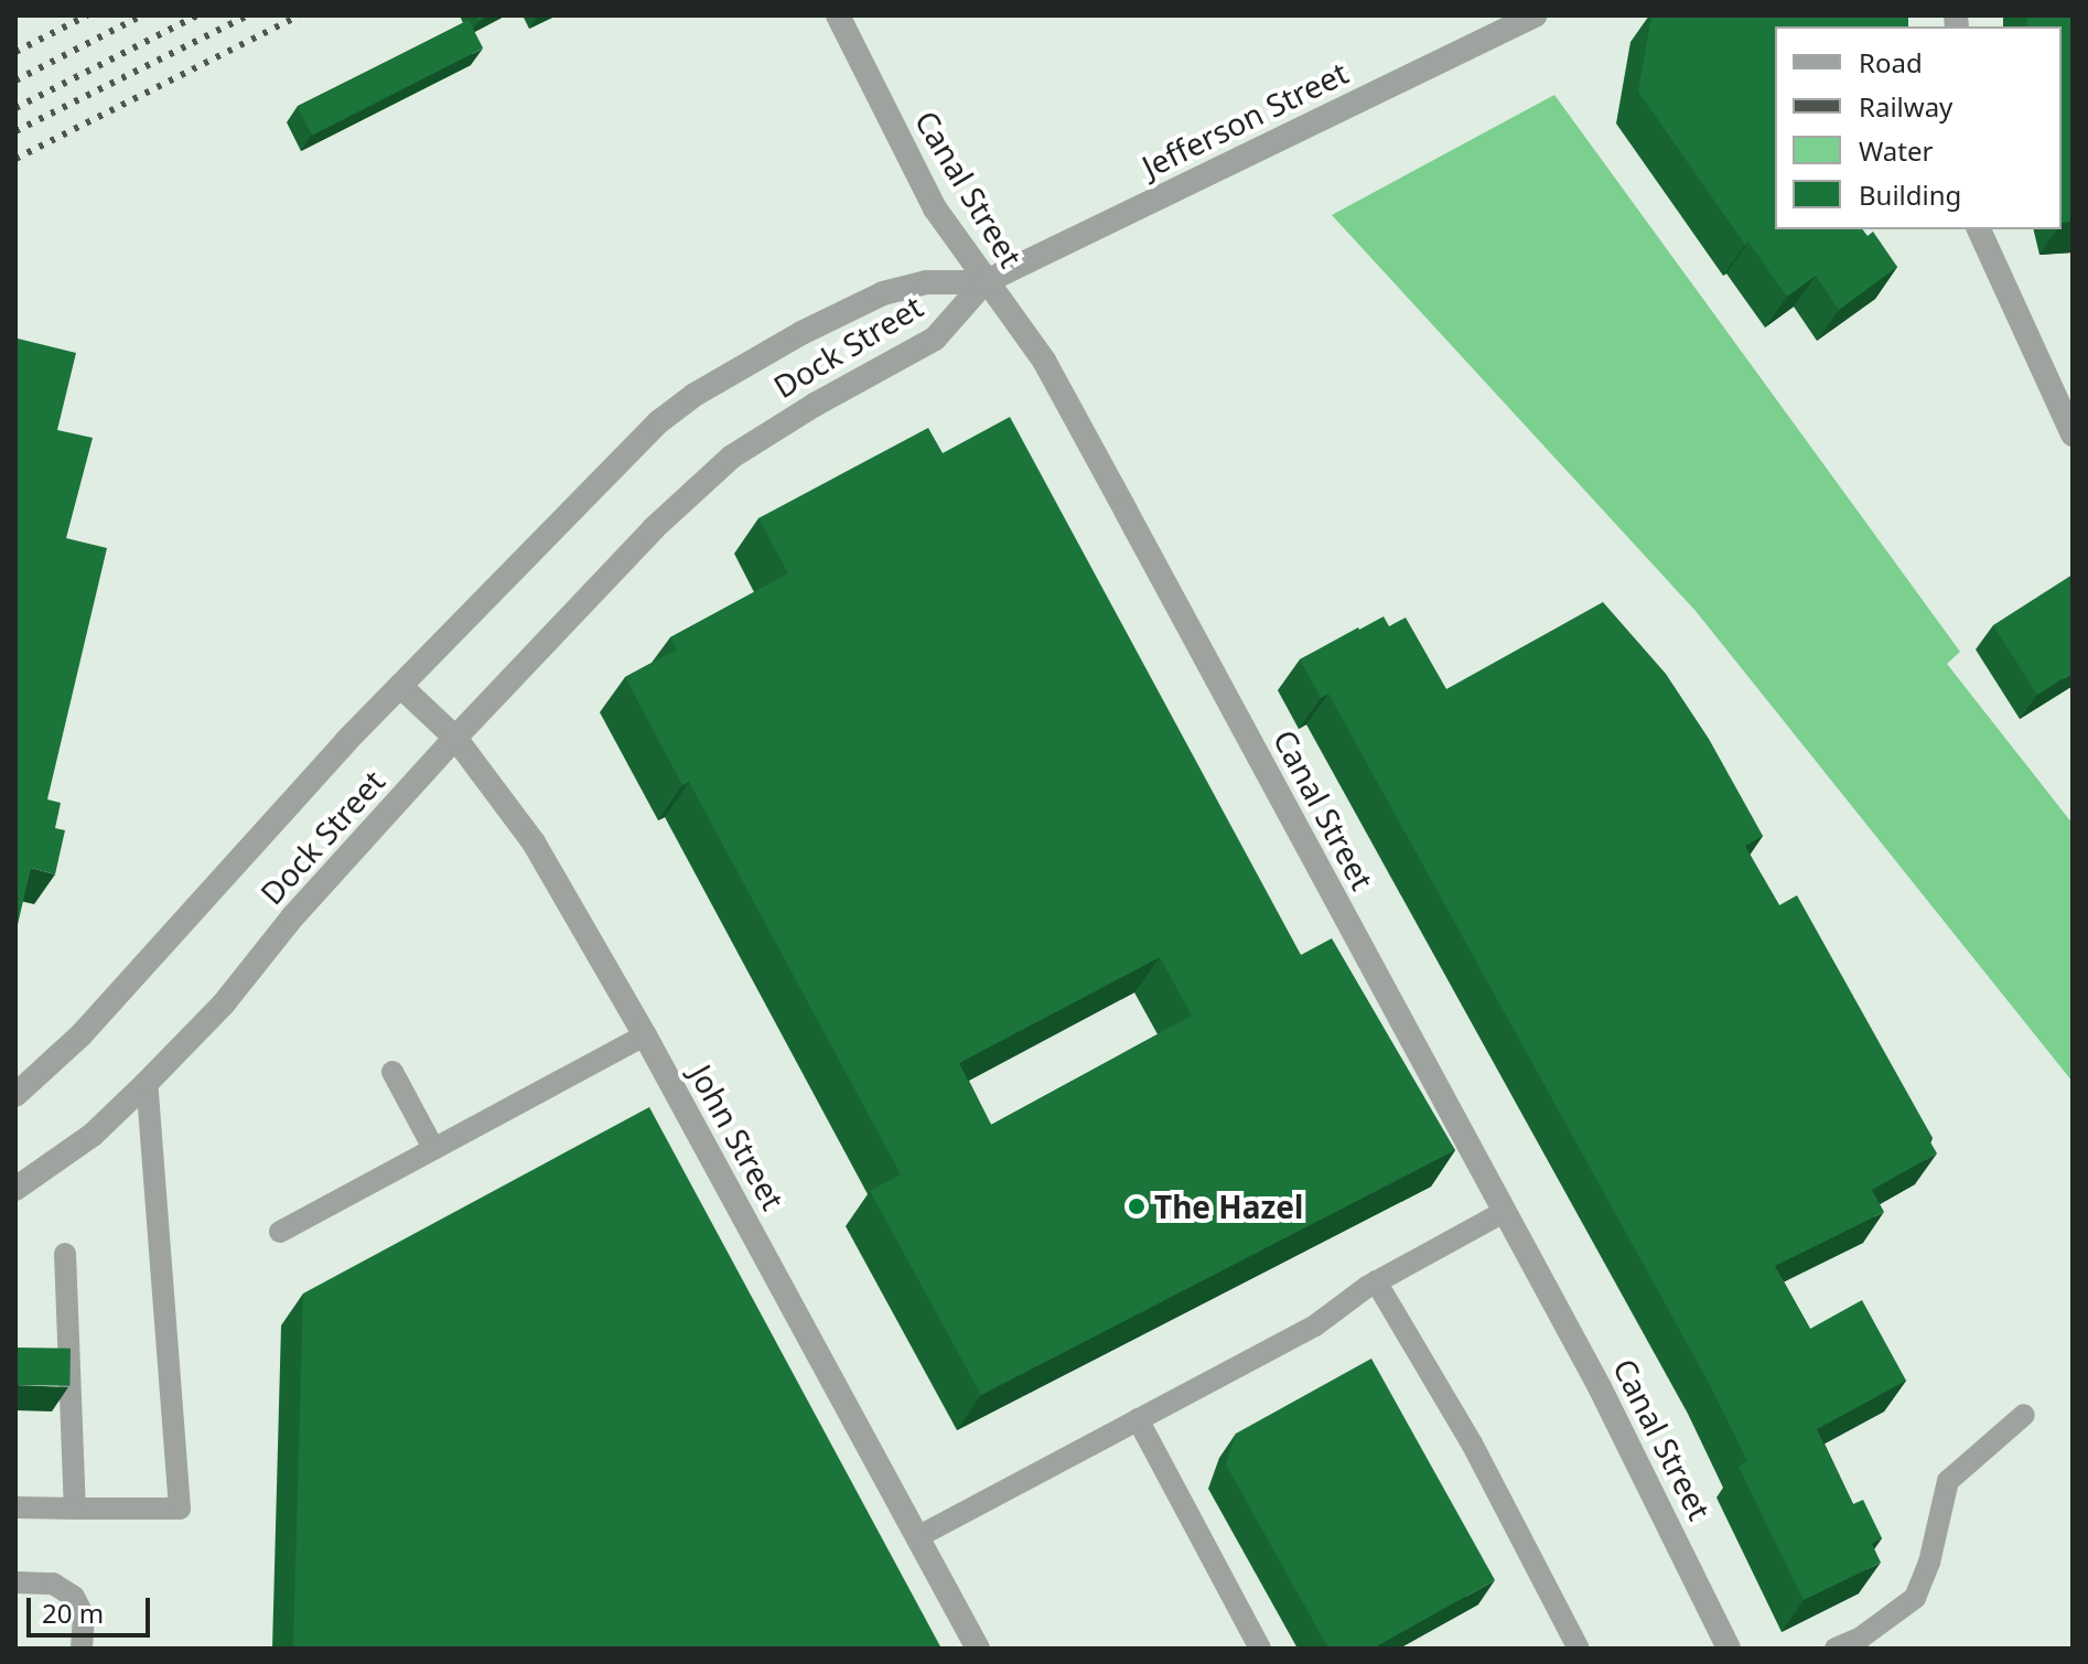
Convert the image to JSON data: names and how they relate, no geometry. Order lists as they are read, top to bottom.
{
  "streets": {
    "street": [
      "Jefferson Street",
      "Canal Street",
      "Dock Street",
      "John Street"
    ]
  },
  "crossings": [
    ["Jefferson Street", "Canal Street"],
    ["Jefferson Street", "Dock Street"],
    ["Canal Street", "Dock Street"],
    ["Dock Street", "John Street"]
  ],
  "places": ["The Hazel"],
  "legend": [
    "Road",
    "Railway",
    "Water",
    "Building"
  ],
  "scale_bar": "20 m"
}
